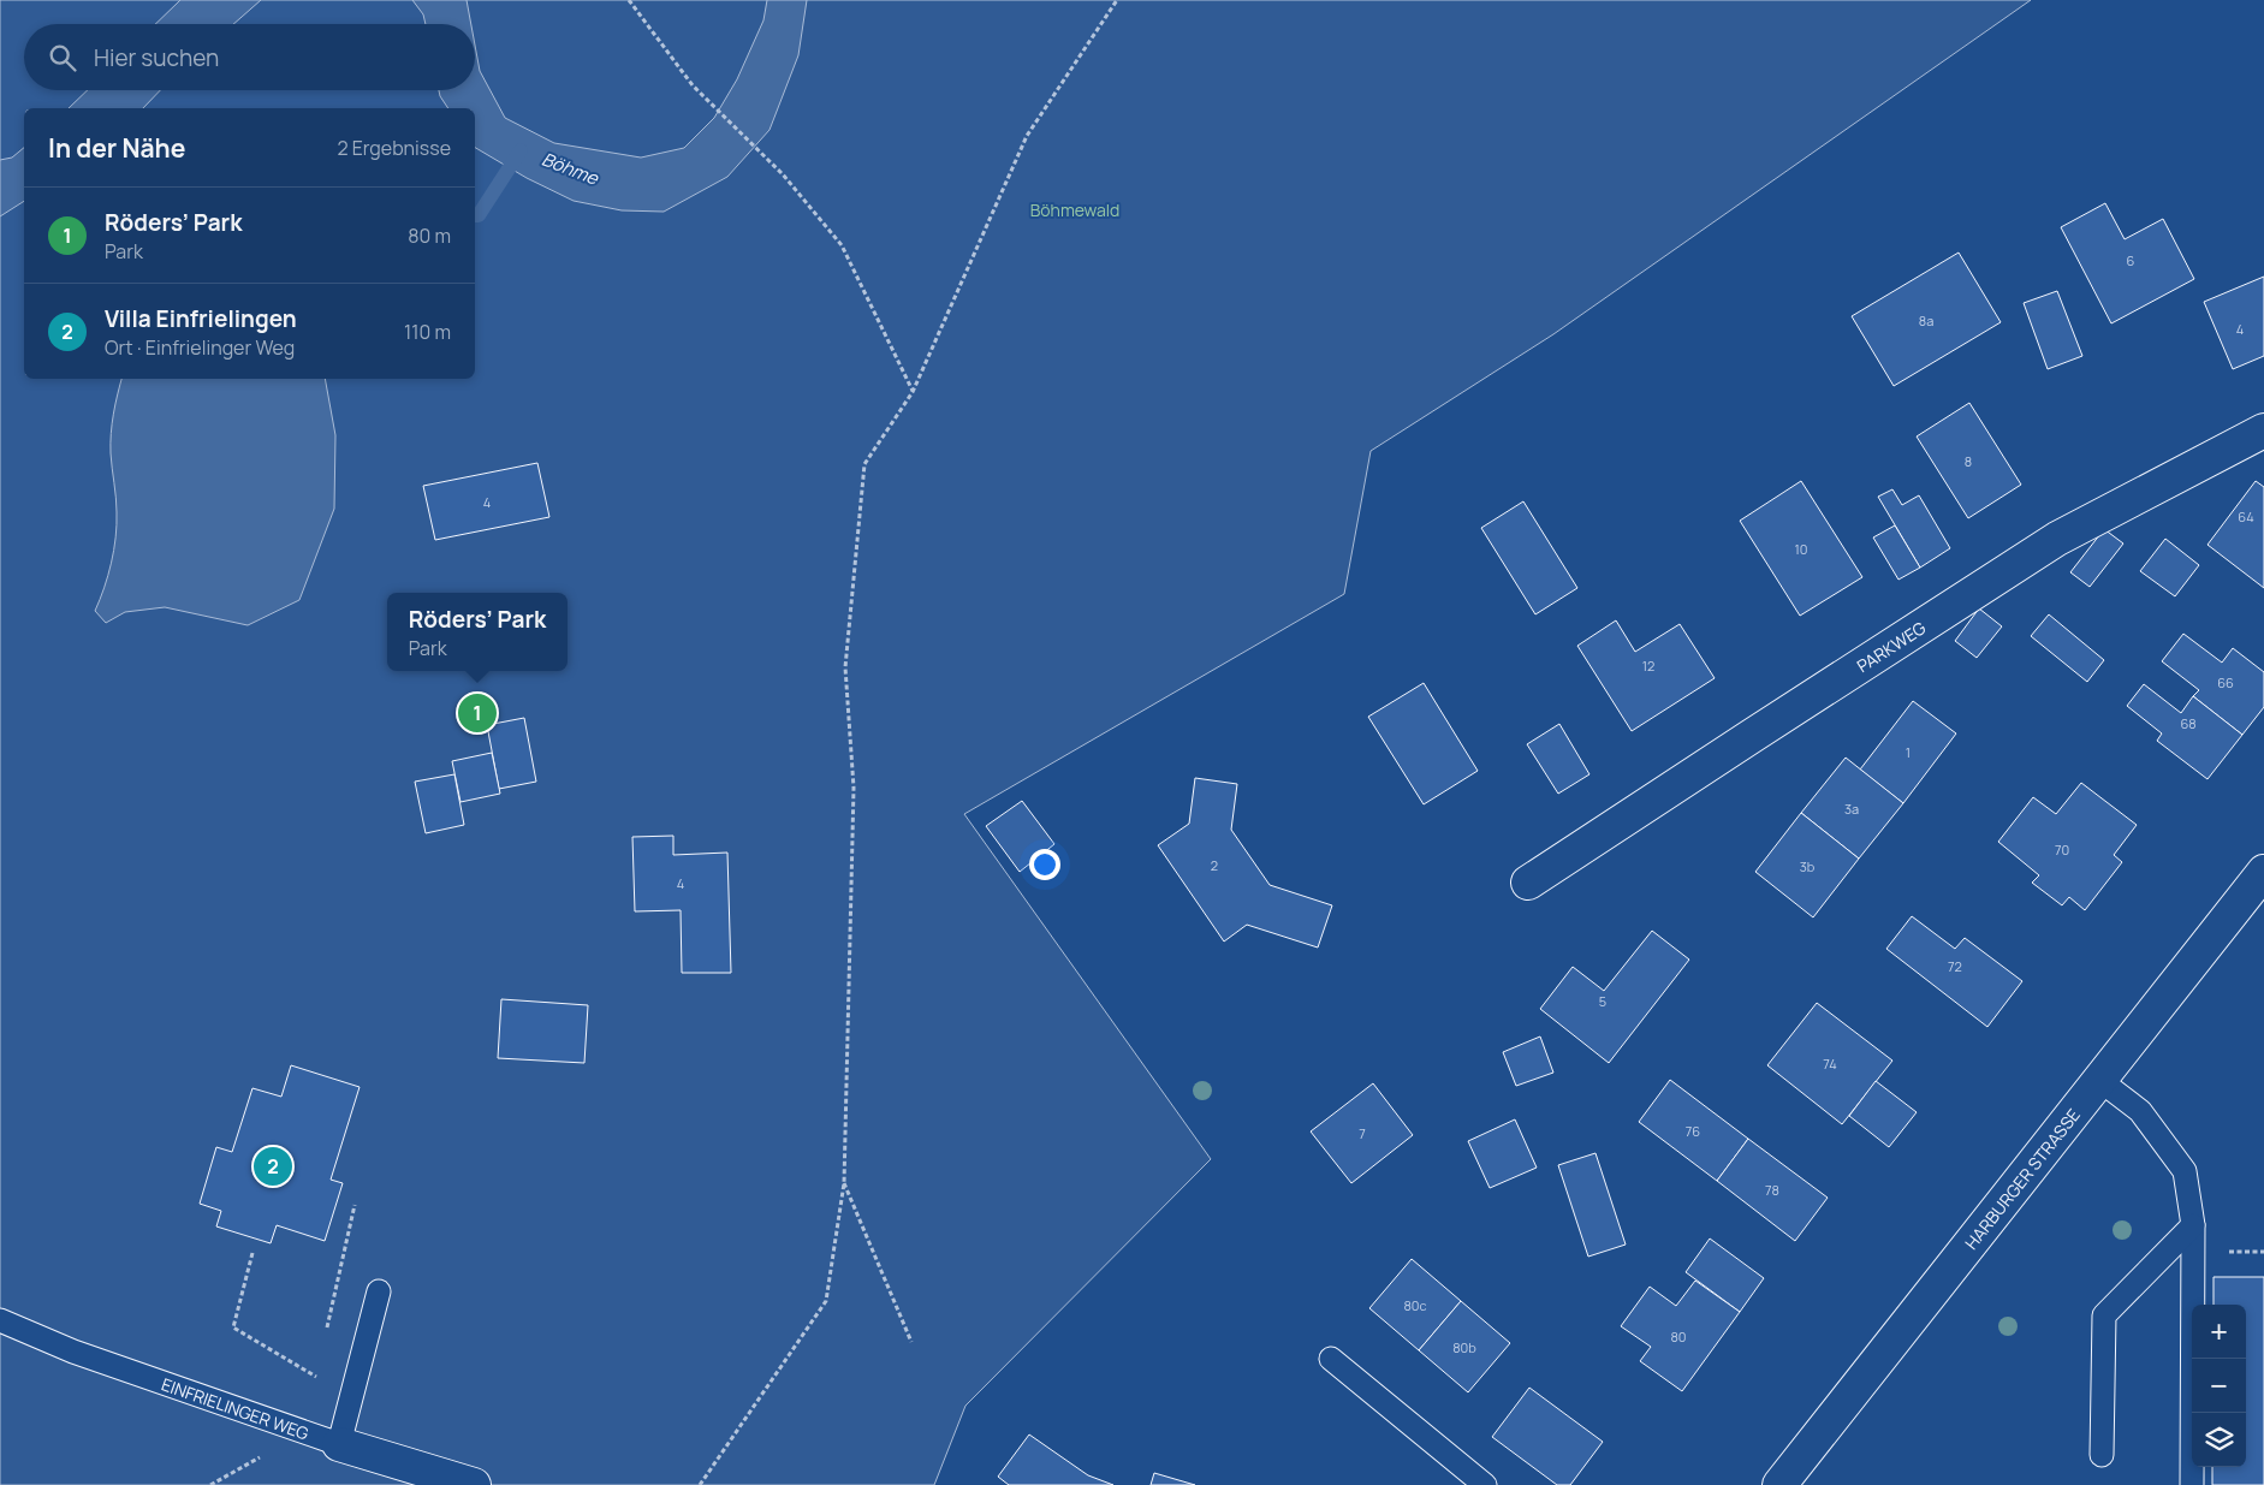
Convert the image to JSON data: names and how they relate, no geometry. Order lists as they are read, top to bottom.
{
  "streets": {
    "street": ["PARKWEG", "HARBURGER STRASSE", "EINFRIELINGER WEG"]
  },
  "water": ["Böhme"],
  "parks": ["Böhmewald"],
  "house_numbers": [
    "6",
    "8a",
    "4",
    "8",
    "4",
    "64",
    "10",
    "12",
    "66",
    "68",
    "1",
    "3a",
    "70",
    "2",
    "3b",
    "4",
    "72",
    "5",
    "74",
    "76",
    "7",
    "78",
    "80c",
    "80",
    "80b"
  ],
  "page": {
    "search": "Hier suchen",
    "heading": ["In der Nähe", "2 Ergebnisse"],
    "list": [
      {
        "mark": "1",
        "name": "Röders’ Park",
        "note": "Park",
        "value": "80 m"
      },
      {
        "mark": "2",
        "name": "Villa Einfrielingen",
        "note": "Ort · Einfrielinger Weg",
        "value": "110 m"
      }
    ],
    "popup": ["Röders’ Park", "Park"],
    "pins": ["1", "2"],
    "map_buttons": ["+", "−"]
  }
}
